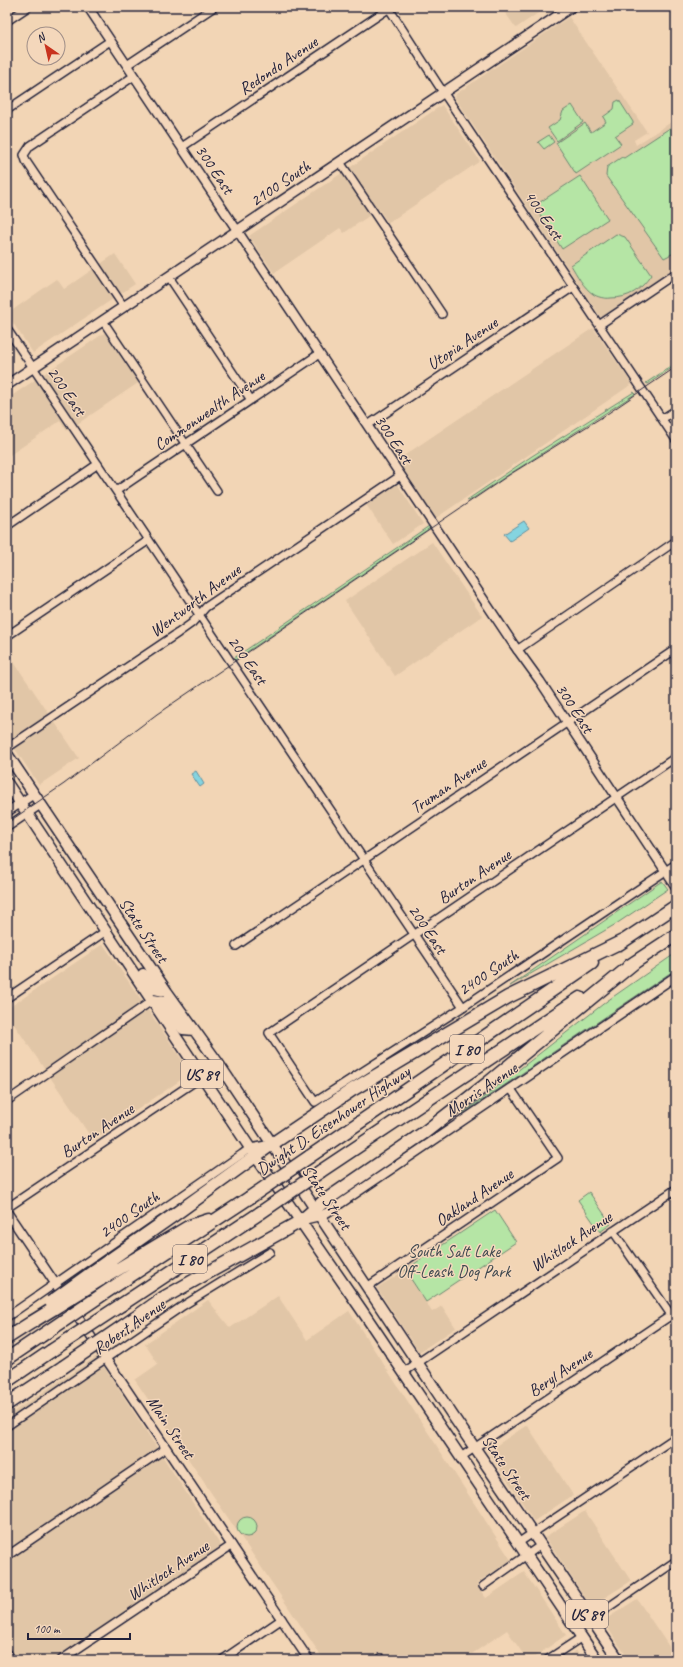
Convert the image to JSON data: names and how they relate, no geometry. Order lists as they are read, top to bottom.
{
  "streets": {
    "highway": ["I 80", "Dwight D. Eisenhower Highway"],
    "main road": ["2100 South", "State Street", "US 89"],
    "street": [
      "Redondo Avenue",
      "300 East",
      "400 East",
      "Utopia Avenue",
      "200 East",
      "Commonwealth Avenue",
      "Wentworth Avenue",
      "Truman Avenue",
      "Burton Avenue",
      "2400 South",
      "Morris Avenue",
      "Oakland Avenue",
      "Whitlock Avenue",
      "Robert Avenue",
      "Beryl Avenue",
      "Main Street"
    ]
  },
  "crossings": [
    ["Redondo Avenue", "300 East"],
    ["Redondo Avenue", "400 East"],
    ["300 East", "2100 South"],
    ["300 East", "Utopia Avenue"],
    ["300 East", "Commonwealth Avenue"],
    ["300 East", "Wentworth Avenue"],
    ["300 East", "Truman Avenue"],
    ["300 East", "Burton Avenue"],
    ["300 East", "2400 South"],
    ["2100 South", "400 East"],
    ["2100 South", "200 East"],
    ["400 East", "Utopia Avenue"],
    ["200 East", "Commonwealth Avenue"],
    ["200 East", "Wentworth Avenue"],
    ["200 East", "Truman Avenue"],
    ["200 East", "Burton Avenue"],
    ["200 East", "2400 South"],
    ["Burton Avenue", "State Street"],
    ["Burton Avenue", "2400 South"],
    ["State Street", "2400 South"],
    ["State Street", "Morris Avenue"],
    ["State Street", "Oakland Avenue"],
    ["State Street", "Whitlock Avenue"],
    ["State Street", "Beryl Avenue"],
    ["2400 South", "Main Street"],
    ["Morris Avenue", "Oakland Avenue"],
    ["Whitlock Avenue", "Main Street"],
    ["Robert Avenue", "Main Street"]
  ],
  "parks": ["South Salt Lake Off-Leash Dog Park"],
  "scale_bar": "100 m",
  "north": "top left"
}
